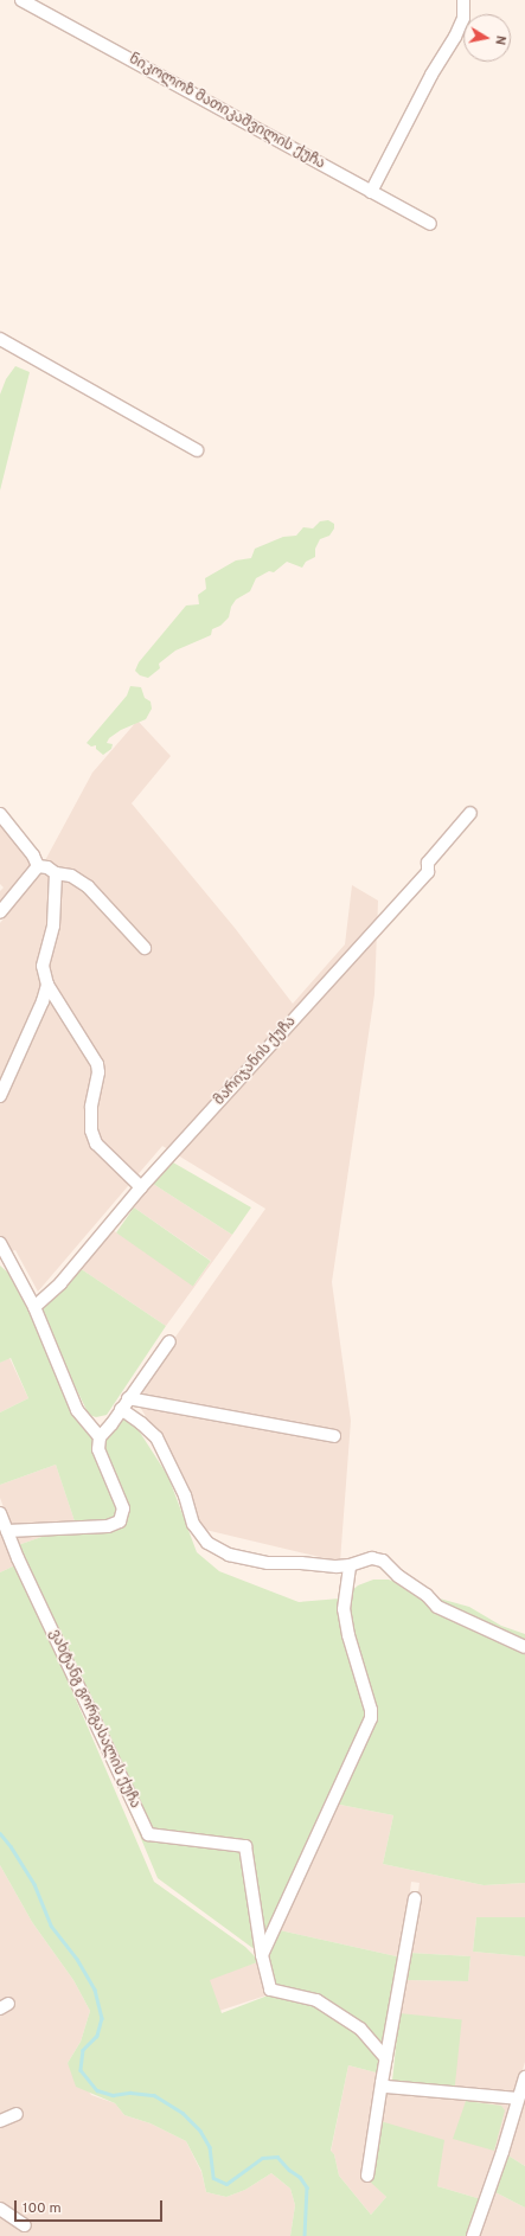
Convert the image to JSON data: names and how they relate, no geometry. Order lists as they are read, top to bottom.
{
  "streets": {
    "street": ["ნიკოლოზ მათიკაშვილის ქუჩა", "მარიჯანის ქუჩა", "ვახტანგ გორგასალის ქუჩა"]
  },
  "scale_bar": "100 m",
  "north": "right"
}
